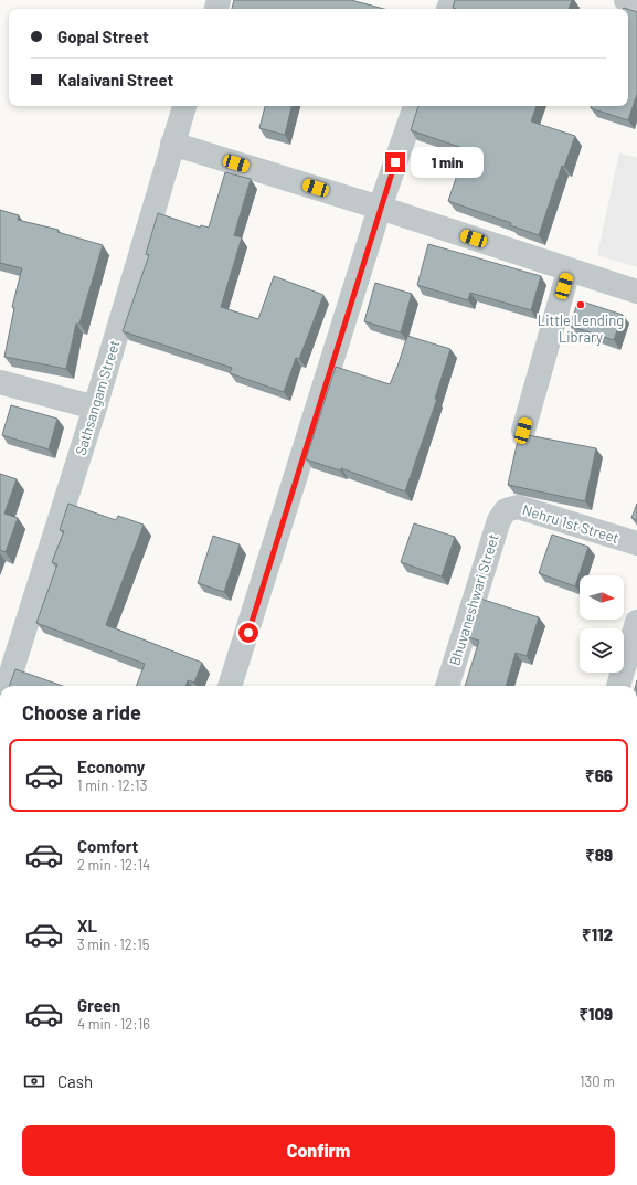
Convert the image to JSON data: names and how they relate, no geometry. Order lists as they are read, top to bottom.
{
  "streets": {
    "street": ["Sathsangam Street", "Nehru 1st Street", "Bhuvaneshwari Street"]
  },
  "crossings": [
    ["Nehru 1st Street", "Bhuvaneshwari Street"]
  ],
  "places": ["Little Lending Library"],
  "north": "right",
  "page": {
    "banner": ["Gopal Street", "Kalaivani Street"],
    "bubble": "1 min",
    "heading": "Choose a ride",
    "list": [
      {
        "name": "Economy",
        "note": "1 min · 12:13",
        "value": "₹66"
      },
      {
        "name": "Comfort",
        "note": "2 min · 12:14",
        "value": "₹89"
      },
      {
        "name": "XL",
        "note": "3 min · 12:15",
        "value": "₹112"
      },
      {
        "name": "Green",
        "note": "4 min · 12:16",
        "value": "₹109"
      }
    ],
    "pay": ["Cash", "130 m"],
    "buttons": "Confirm"
  }
}
